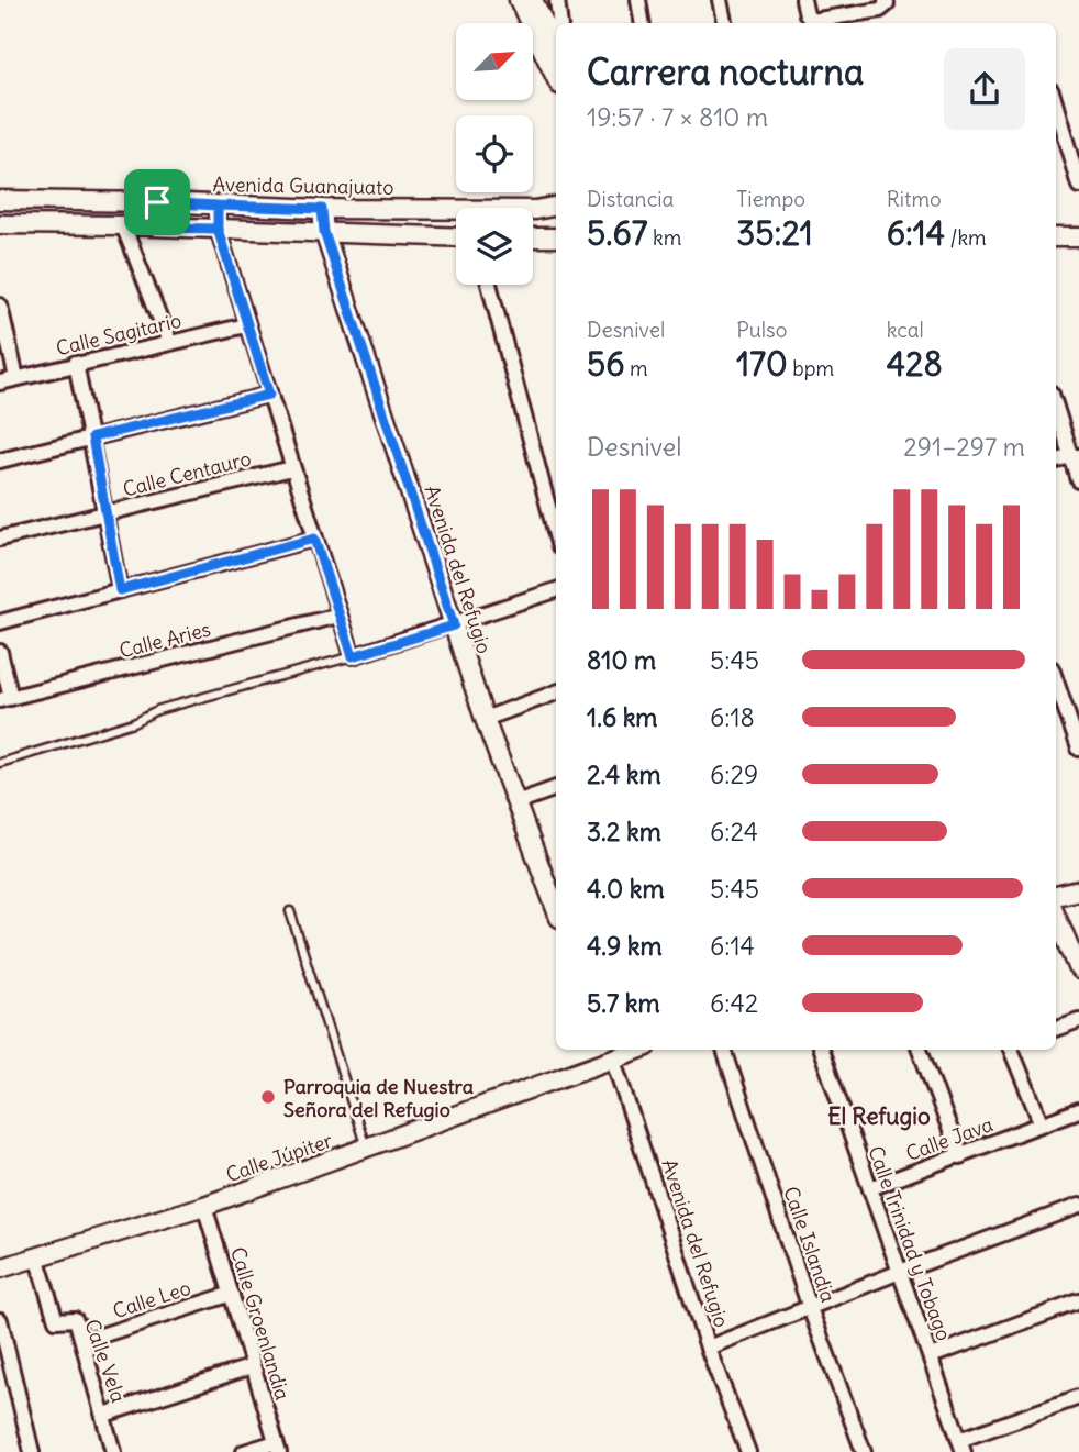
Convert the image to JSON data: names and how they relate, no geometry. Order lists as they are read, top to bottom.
{
  "streets": {
    "street": [
      "Avenida Guanajuato",
      "Calle Sagitario",
      "Calle Centauro",
      "Avenida del Refugio",
      "Calle Aries",
      "Calle Java",
      "Calle Júpiter",
      "Calle Trinidad y Tobago",
      "Calle Islandia",
      "Calle Leo",
      "Calle Groenlandia",
      "Calle Vela"
    ]
  },
  "crossings": [
    ["Avenida Guanajuato", "Avenida del Refugio"],
    ["Avenida del Refugio", "Calle Júpiter"],
    ["Calle Java", "Calle Trinidad y Tobago"],
    ["Calle Júpiter", "Calle Groenlandia"],
    ["Calle Júpiter", "Calle Vela"],
    ["Calle Leo", "Calle Groenlandia"],
    ["Calle Leo", "Calle Vela"]
  ],
  "districts": ["El Refugio"],
  "places": ["Parroquia de Nuestra Señora del Refugio"],
  "north": "top right",
  "page": {
    "heading": ["Carrera nocturna", "19:57 · 7 × 810 m"],
    "stats": [
      ["Distancia", "5.67 km"],
      ["Tiempo", "35:21"],
      ["Ritmo", "6:14 /km"],
      ["Desnivel", "56 m"],
      ["Pulso", "170 bpm"],
      ["kcal", "428"]
    ],
    "chart": ["Desnivel", "291–297 m"],
    "list": [
      {
        "name": "810 m",
        "note": "5:45"
      },
      {
        "name": "1.6 km",
        "note": "6:18"
      },
      {
        "name": "2.4 km",
        "note": "6:29"
      },
      {
        "name": "3.2 km",
        "note": "6:24"
      },
      {
        "name": "4.0 km",
        "note": "5:45"
      },
      {
        "name": "4.9 km",
        "note": "6:14"
      },
      {
        "name": "5.7 km",
        "note": "6:42"
      }
    ]
  }
}
